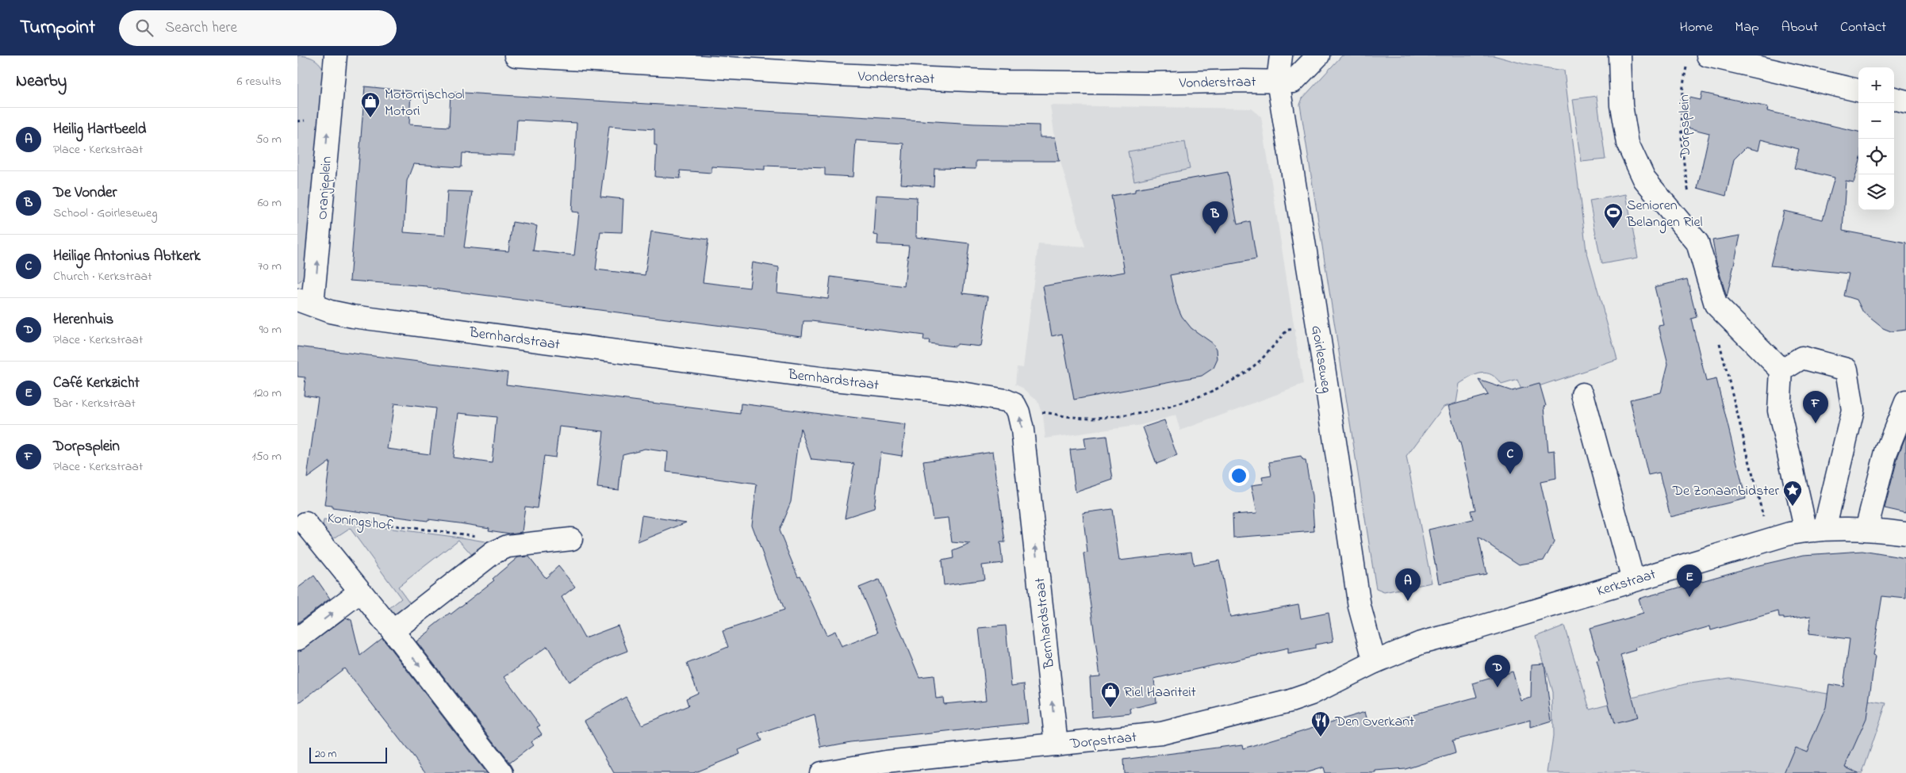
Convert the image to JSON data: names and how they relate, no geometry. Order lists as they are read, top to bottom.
{
  "streets": {
    "street": [
      "Vonderstraat",
      "Oranjeplein",
      "Bernhardstraat",
      "Goirleseweg",
      "Koningshof",
      "Kerkstraat",
      "Dorpstraat"
    ],
    "path": ["Dorpsplein"]
  },
  "crossings": [
    ["Vonderstraat", "Goirleseweg"],
    ["Oranjeplein", "Bernhardstraat"],
    ["Bernhardstraat", "Dorpstraat"],
    ["Goirleseweg", "Kerkstraat"],
    ["Goirleseweg", "Dorpstraat"],
    ["Kerkstraat", "Dorpstraat"]
  ],
  "one_way": ["Oranjeplein"],
  "places": {
    "shop": ["Motorrijschool Motori", "Riel Haariteit"],
    "sports": ["Senioren Belangen Riel"],
    "place": ["De Zonaanbidster"],
    "restaurant": ["Den Overkant"]
  },
  "scale_bar": "20 m",
  "page": {
    "header": "Turnpoint",
    "search": "Search here",
    "nav": [
      "Home",
      "Map",
      "About",
      "Contact"
    ],
    "heading": ["Nearby", "6 results"],
    "map_buttons": ["+", "−"],
    "list": [
      {
        "mark": "A",
        "name": "Heilig Hartbeeld",
        "note": "Place · Kerkstraat",
        "value": "50 m"
      },
      {
        "mark": "B",
        "name": "De Vonder",
        "note": "School · Goirleseweg",
        "value": "60 m"
      },
      {
        "mark": "C",
        "name": "Heilige Antonius Abtkerk",
        "note": "Church · Kerkstraat",
        "value": "70 m"
      },
      {
        "mark": "D",
        "name": "Herenhuis",
        "note": "Place · Kerkstraat",
        "value": "90 m"
      },
      {
        "mark": "E",
        "name": "Café Kerkzicht",
        "note": "Bar · Kerkstraat",
        "value": "120 m"
      },
      {
        "mark": "F",
        "name": "Dorpsplein",
        "note": "Place · Kerkstraat",
        "value": "150 m"
      }
    ],
    "pins": [
      "B",
      "F",
      "C",
      "E",
      "A",
      "D"
    ],
    "scale": "20 m"
  }
}
